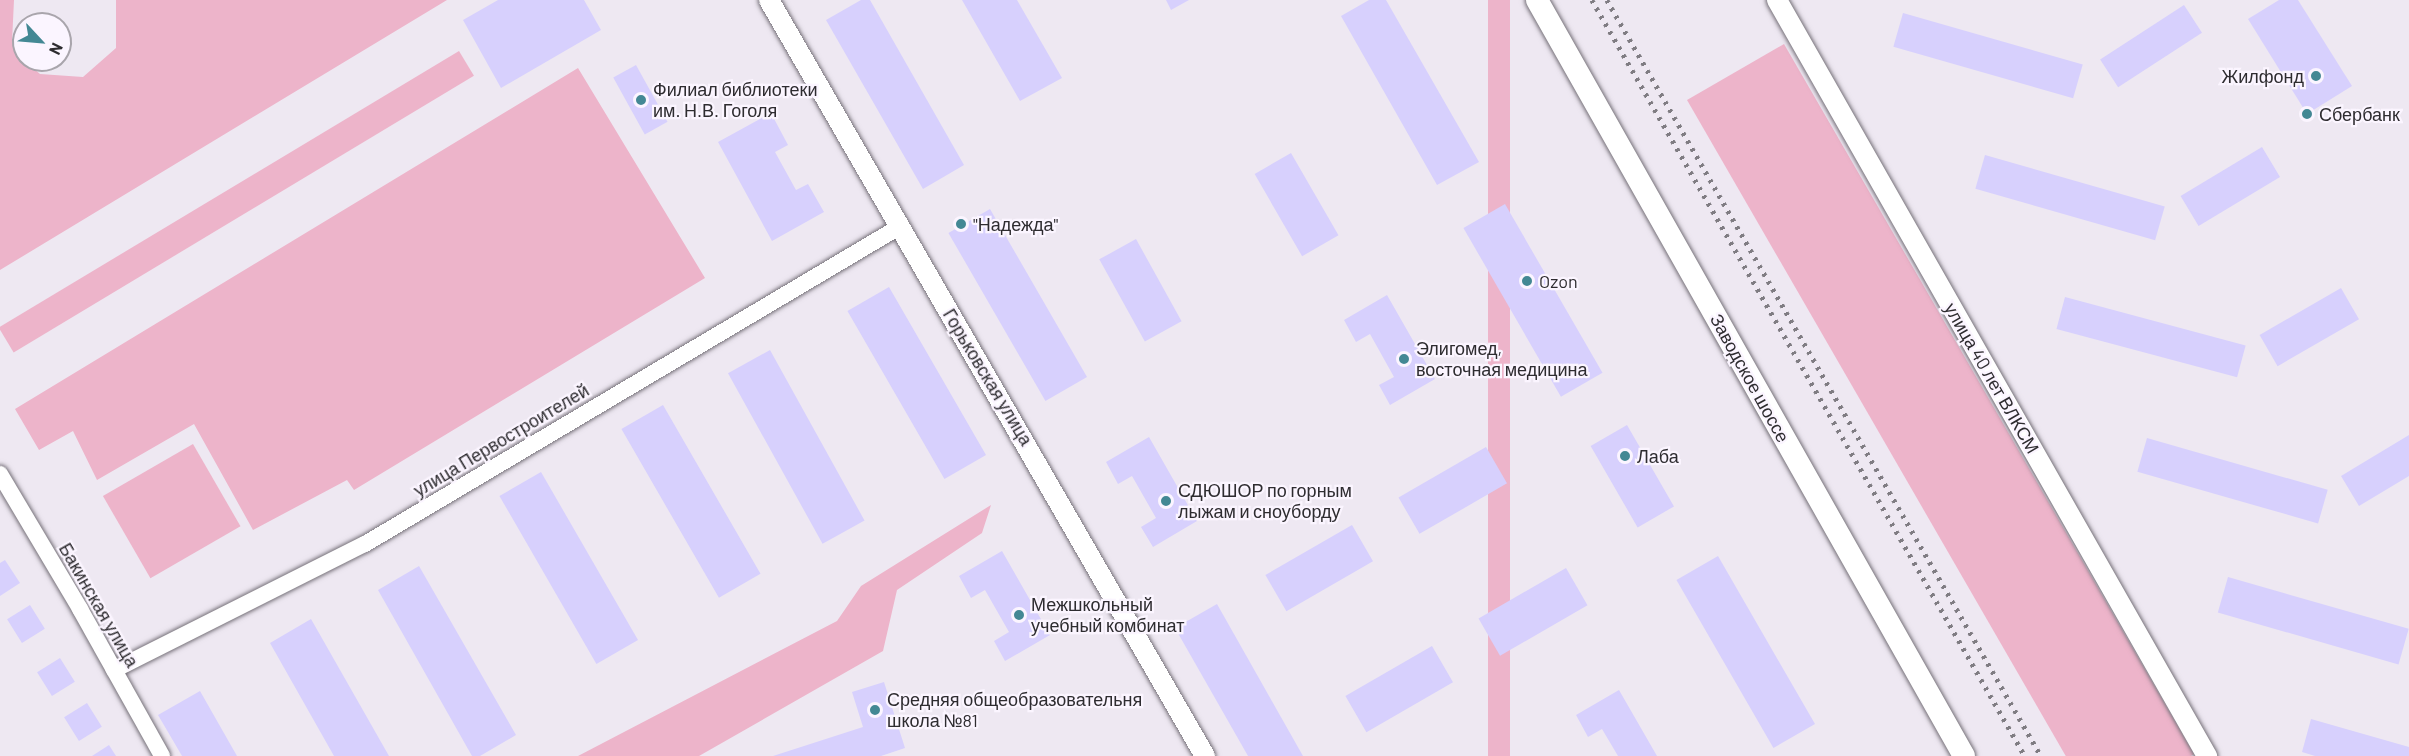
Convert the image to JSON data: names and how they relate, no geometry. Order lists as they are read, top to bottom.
{
  "streets": {
    "main road": ["Заводское шоссе"],
    "street": [
      "Горьковская улица",
      "улица 40 лет ВЛКСМ",
      "улица Первостроителей",
      "Бакинская улица"
    ]
  },
  "crossings": [
    ["Горьковская улица", "улица Первостроителей"],
    ["улица Первостроителей", "Бакинская улица"]
  ],
  "places": [
    "Жилфонд",
    "Филиал библиотеки им. Н.В. Гоголя",
    "Сбербанк",
    "\"Надежда\"",
    "Ozon",
    "Элигомед, восточная медицина",
    "Лаба",
    "СДЮШОР по горным лыжам и сноуборду",
    "Межшкольный учебный комбинат",
    "Средняя общеобразовательня школа №81"
  ],
  "north": "bottom right"
}
